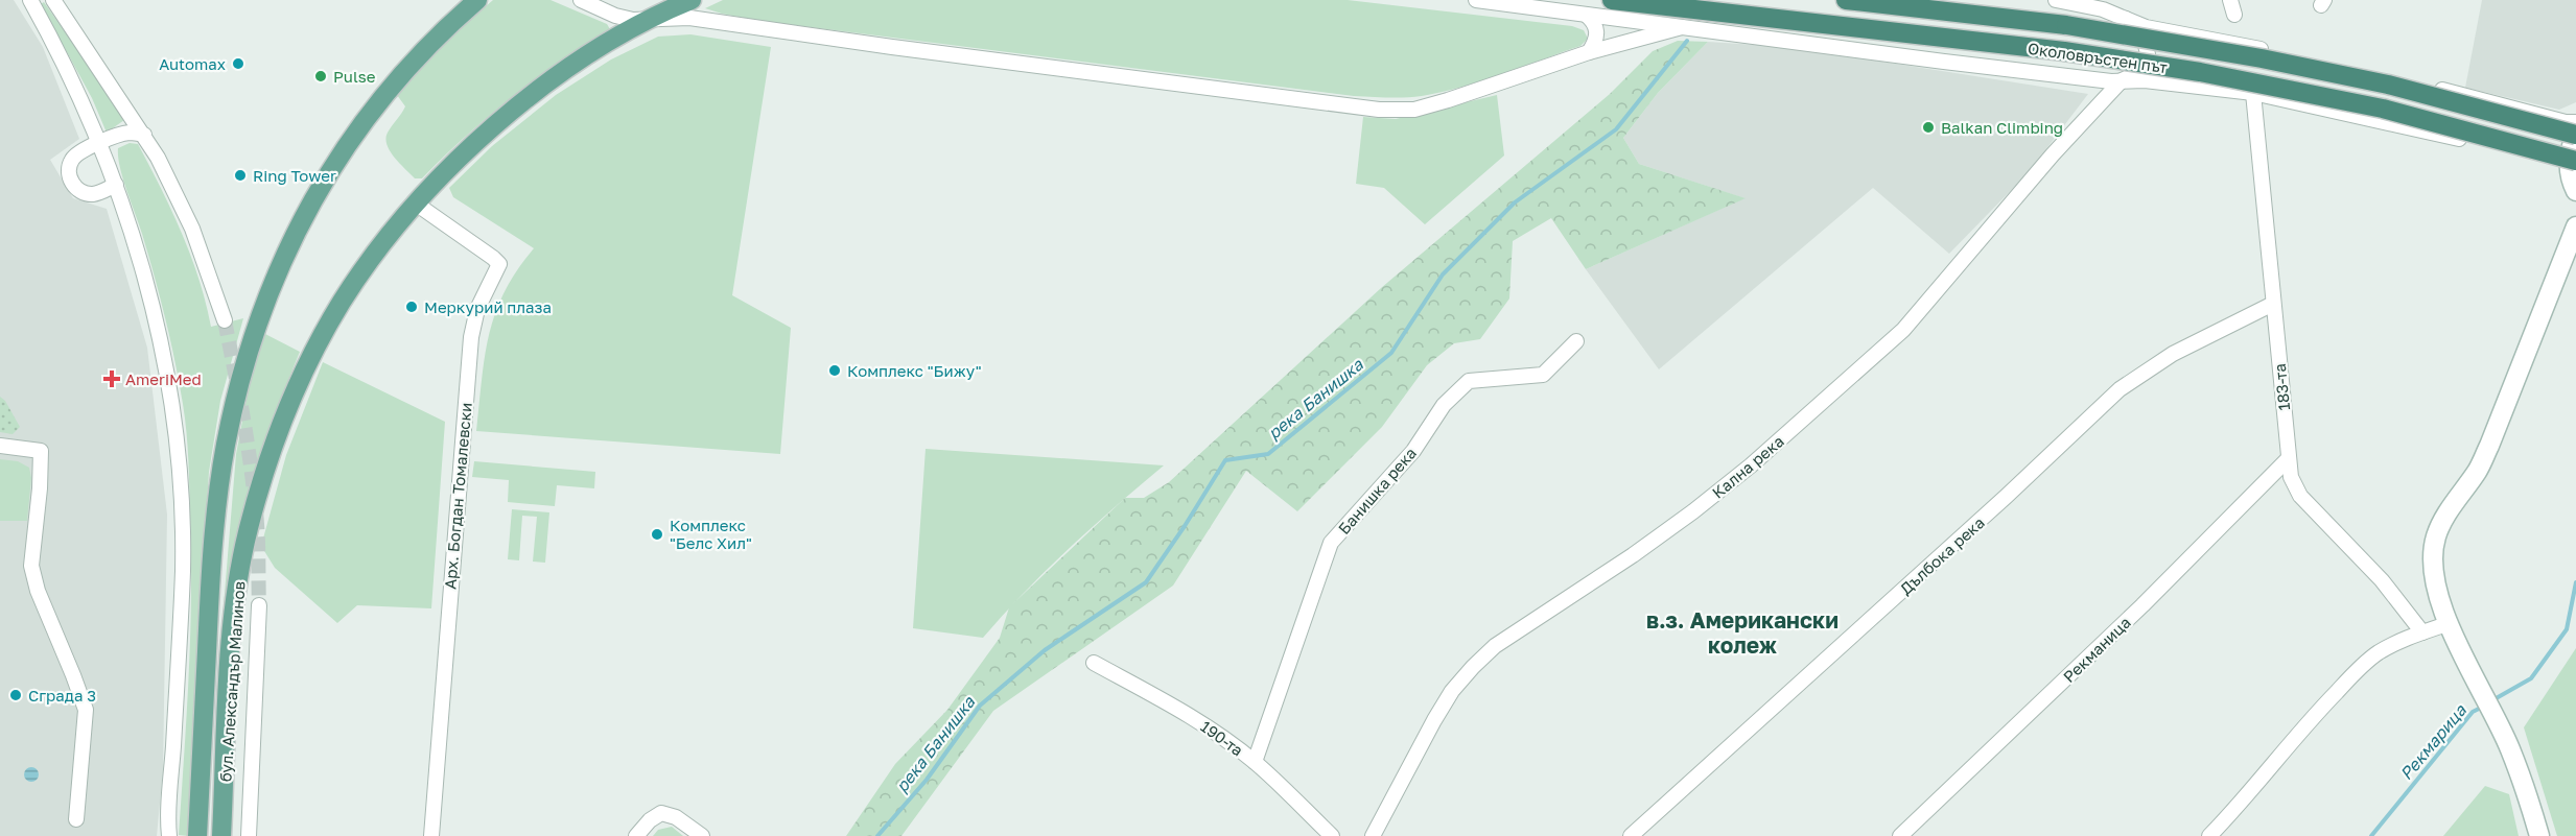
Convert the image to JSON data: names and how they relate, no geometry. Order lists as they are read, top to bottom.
{
  "streets": {
    "highway": ["Околовръстен път"],
    "main road": ["бул. Александър Малинов"],
    "street": [
      "183-та",
      "Кална река",
      "Банишка река",
      "Арх. Богдан Томалевски",
      "Дълбока река",
      "Рекманица",
      "190-та"
    ]
  },
  "crossings": [
    ["183-та", "Дълбока река"],
    ["183-та", "Рекманица"],
    ["Банишка река", "190-та"],
    ["Арх. Богдан Томалевски", "бул. Александър Малинов"]
  ],
  "districts": ["в.з. Американски колеж"],
  "water": ["река Банишка", "Рекмарица"],
  "places": {
    "other": [
      "Automax",
      "Pulse",
      "Balkan Climbing",
      "Ring Tower",
      "Меркурий плаза",
      "Комплекс \"Бижу\"",
      "Комплекс \"Белс Хил\"",
      "Сграда 3"
    ],
    "health": ["AmeriMed"]
  }
}
